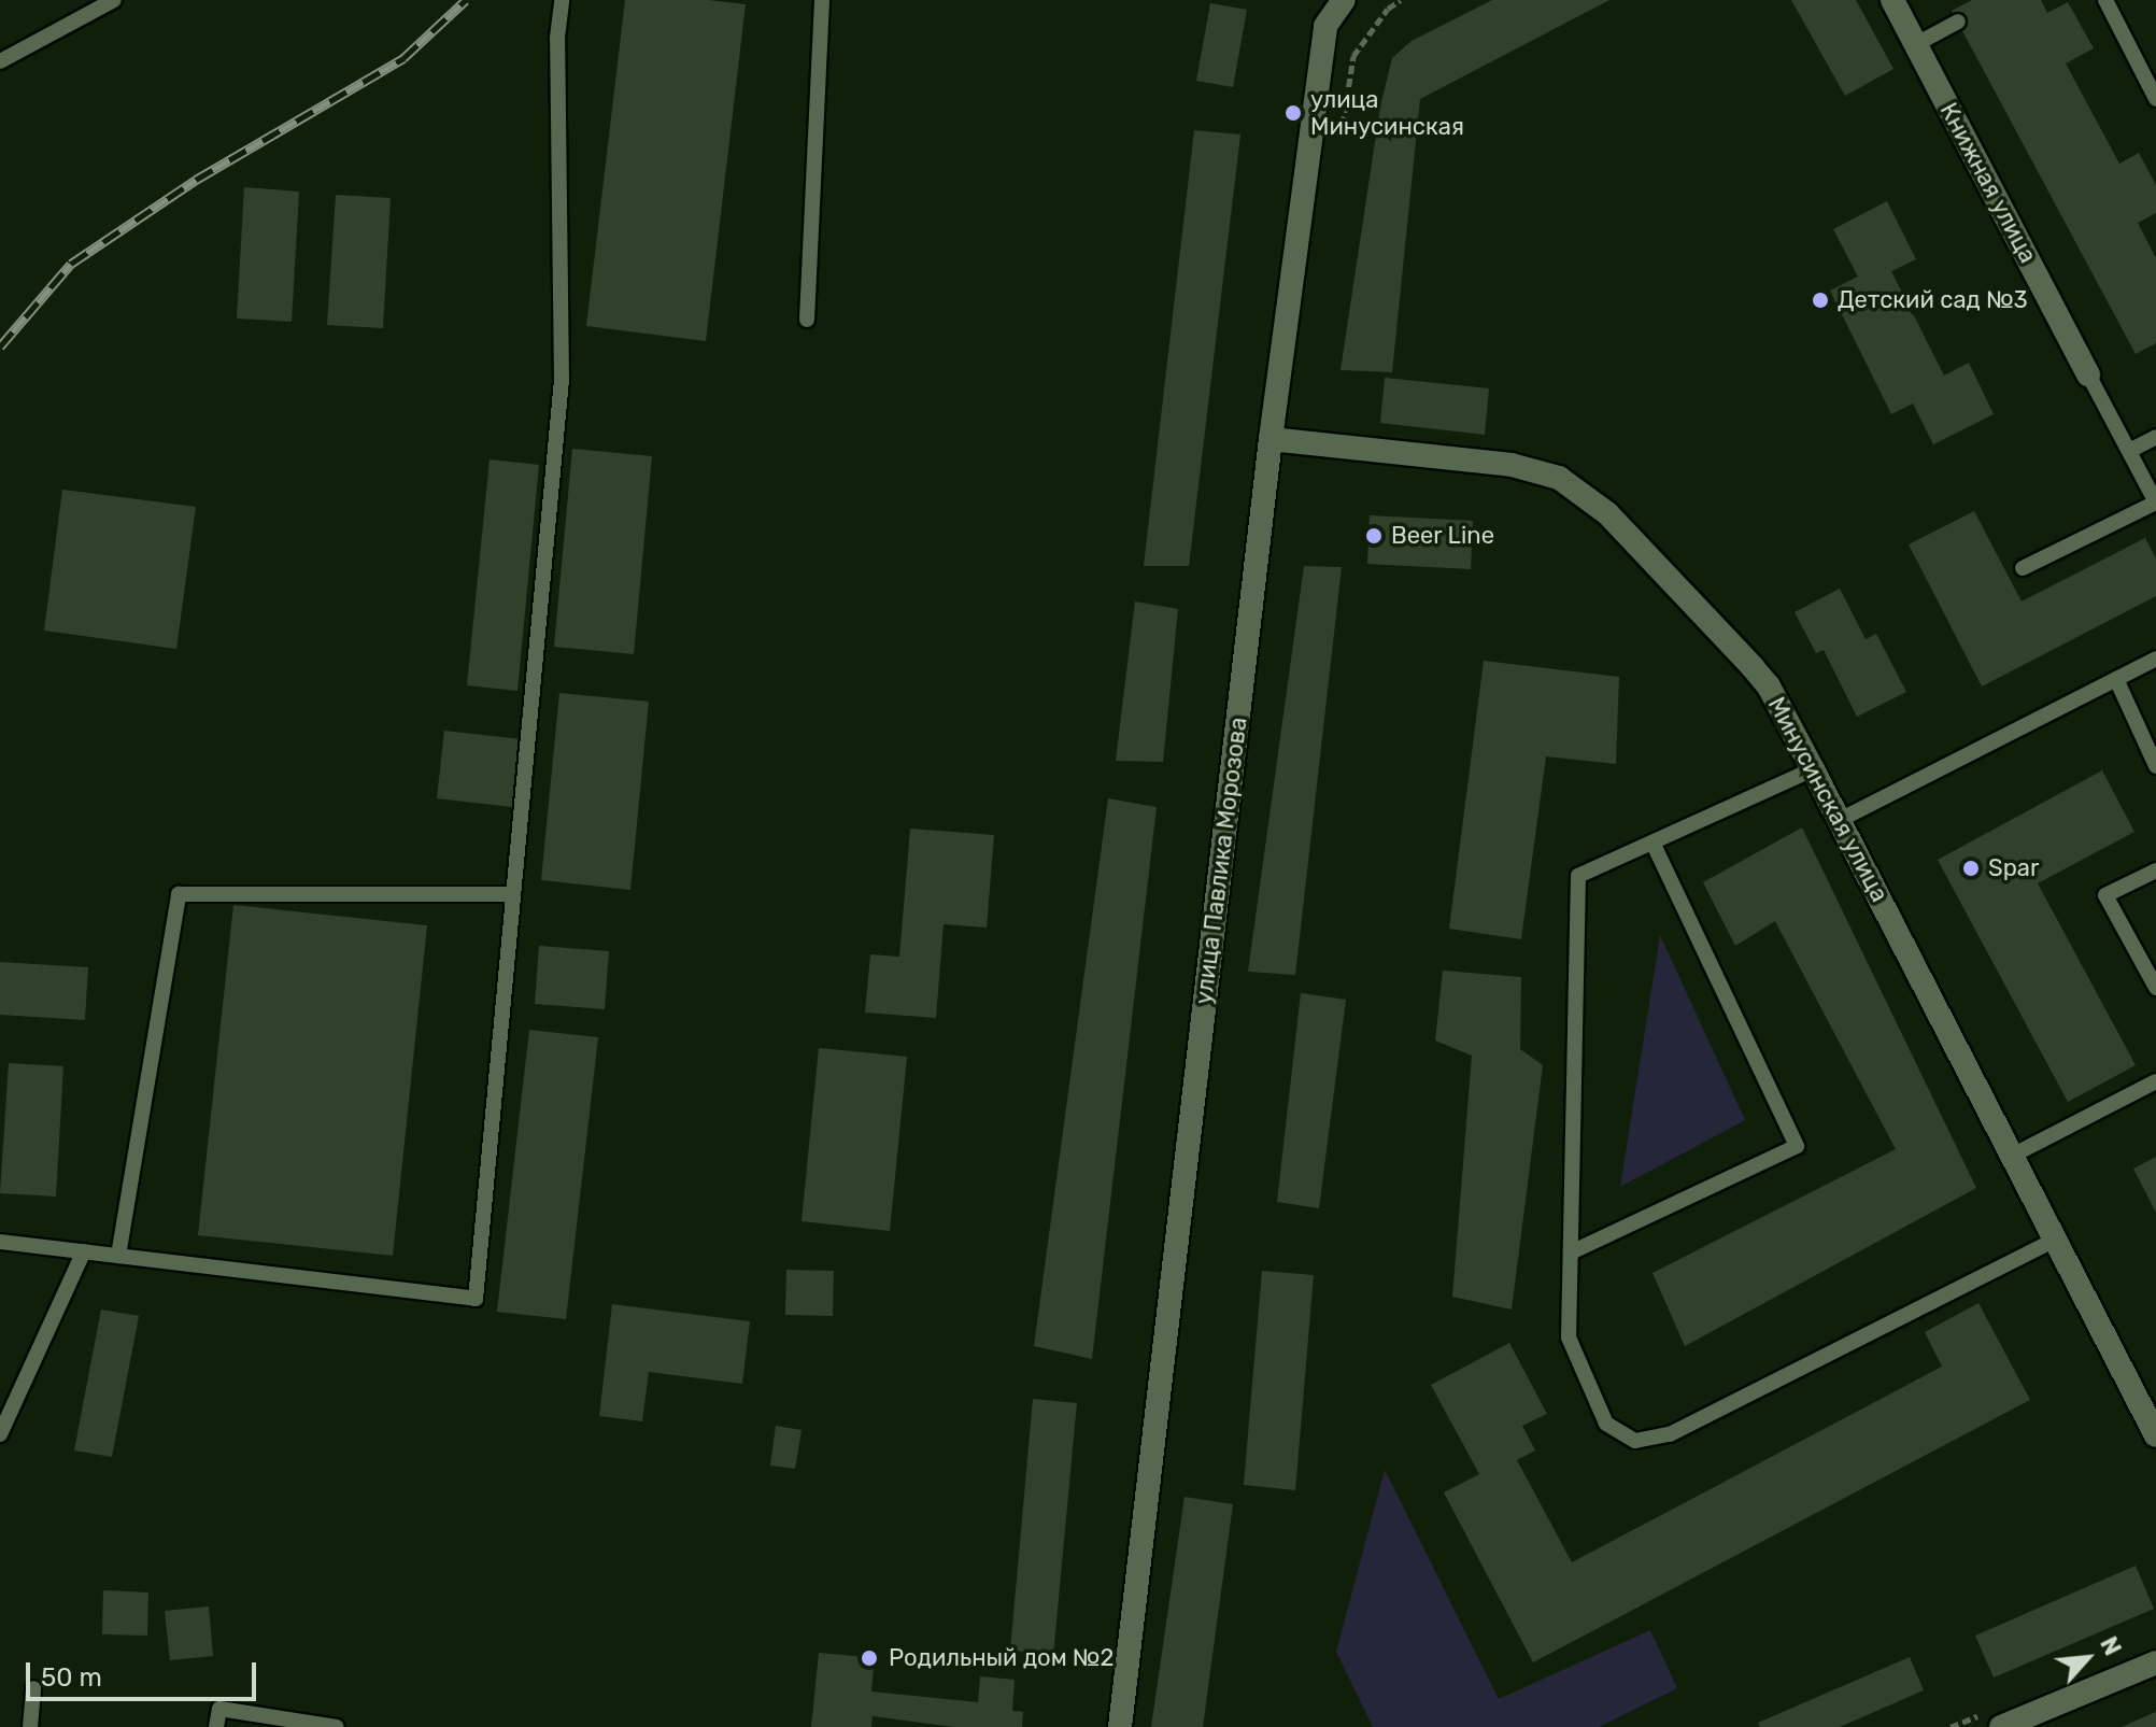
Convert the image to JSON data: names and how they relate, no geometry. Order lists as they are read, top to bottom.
{
  "streets": {
    "street": ["Книжная улица", "Минусинская улица", "улица Павлика Морозова"]
  },
  "crossings": [
    ["Минусинская улица", "улица Павлика Морозова"]
  ],
  "places": [
    "улица Минусинская",
    "Детский сад №3",
    "Beer Line",
    "Spar",
    "Родильный дом №2"
  ],
  "scale_bar": "50 m",
  "north": "top right"
}
